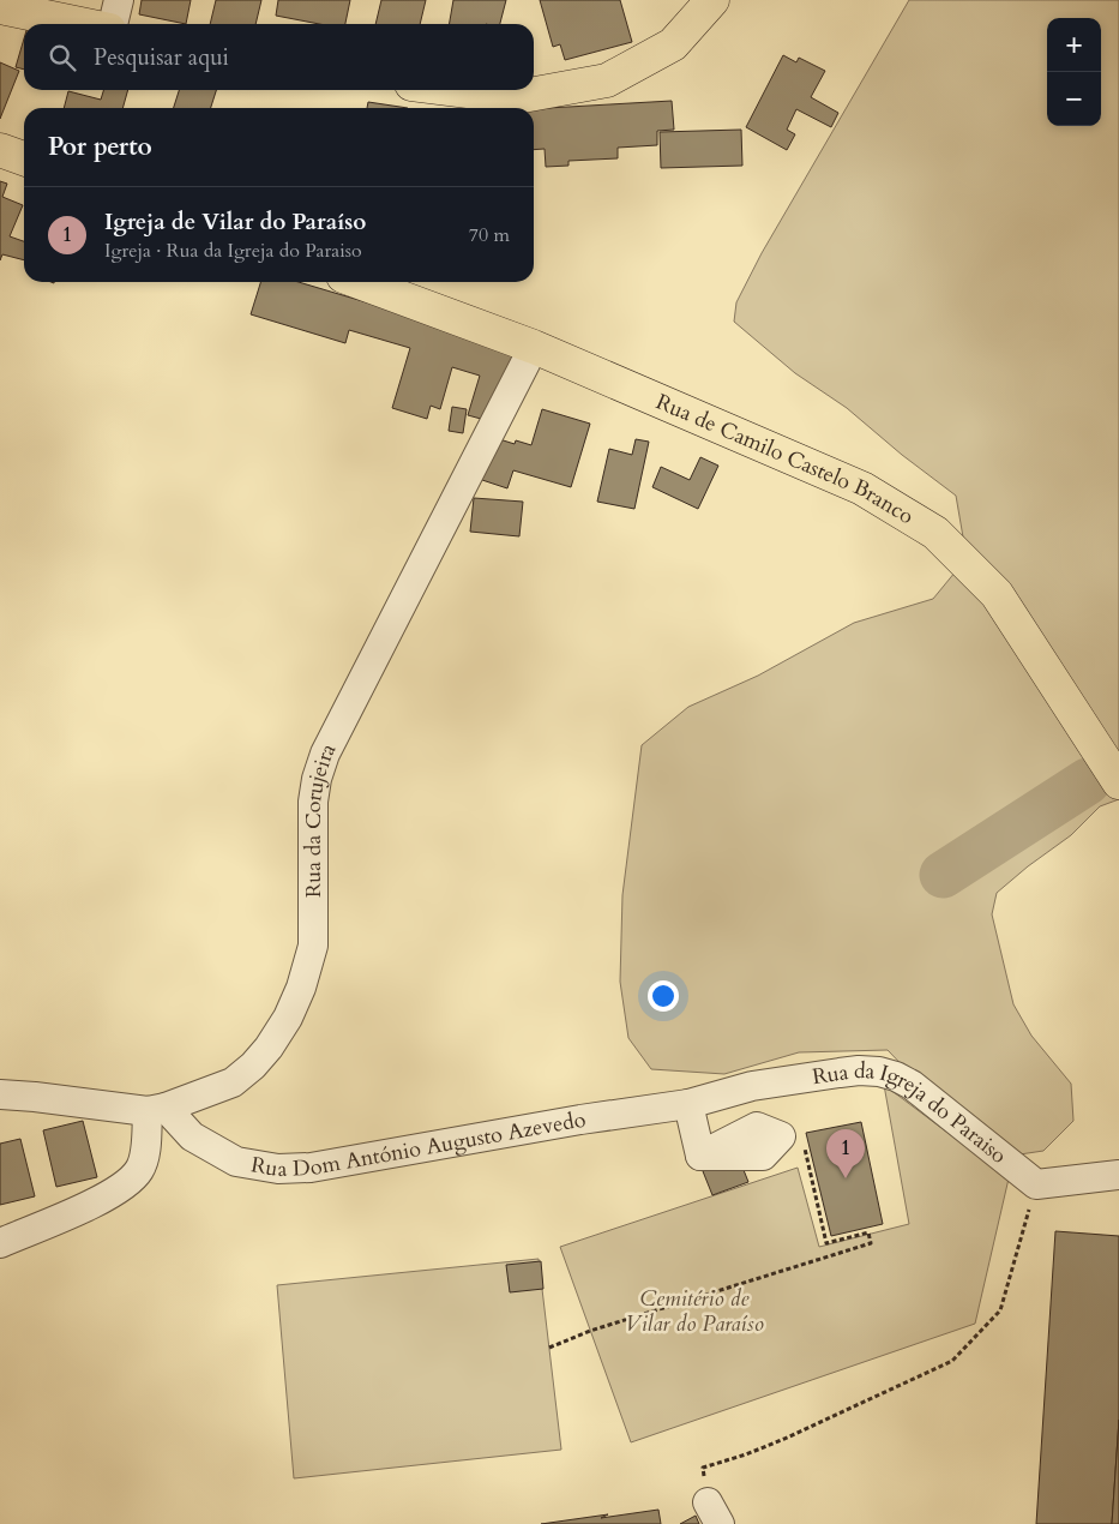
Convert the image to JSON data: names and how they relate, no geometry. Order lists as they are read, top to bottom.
{
  "streets": {
    "main road": ["Rua de Camilo Castelo Branco"],
    "street": ["Rua da Corujeira", "Rua da Igreja do Paraiso", "Rua Dom António Augusto Azevedo"]
  },
  "crossings": [
    ["Rua de Camilo Castelo Branco", "Rua da Corujeira"],
    ["Rua da Corujeira", "Rua Dom António Augusto Azevedo"],
    ["Rua da Igreja do Paraiso", "Rua Dom António Augusto Azevedo"]
  ],
  "parks": ["Cemitério de Vilar do Paraíso"],
  "page": {
    "map_buttons": ["+", "−"],
    "search": "Pesquisar aqui",
    "heading": "Por perto",
    "list": [
      {
        "mark": "1",
        "name": "Igreja de Vilar do Paraíso",
        "note": "Igreja · Rua da Igreja do Paraiso",
        "value": "70 m"
      }
    ],
    "pins": "1"
  }
}
